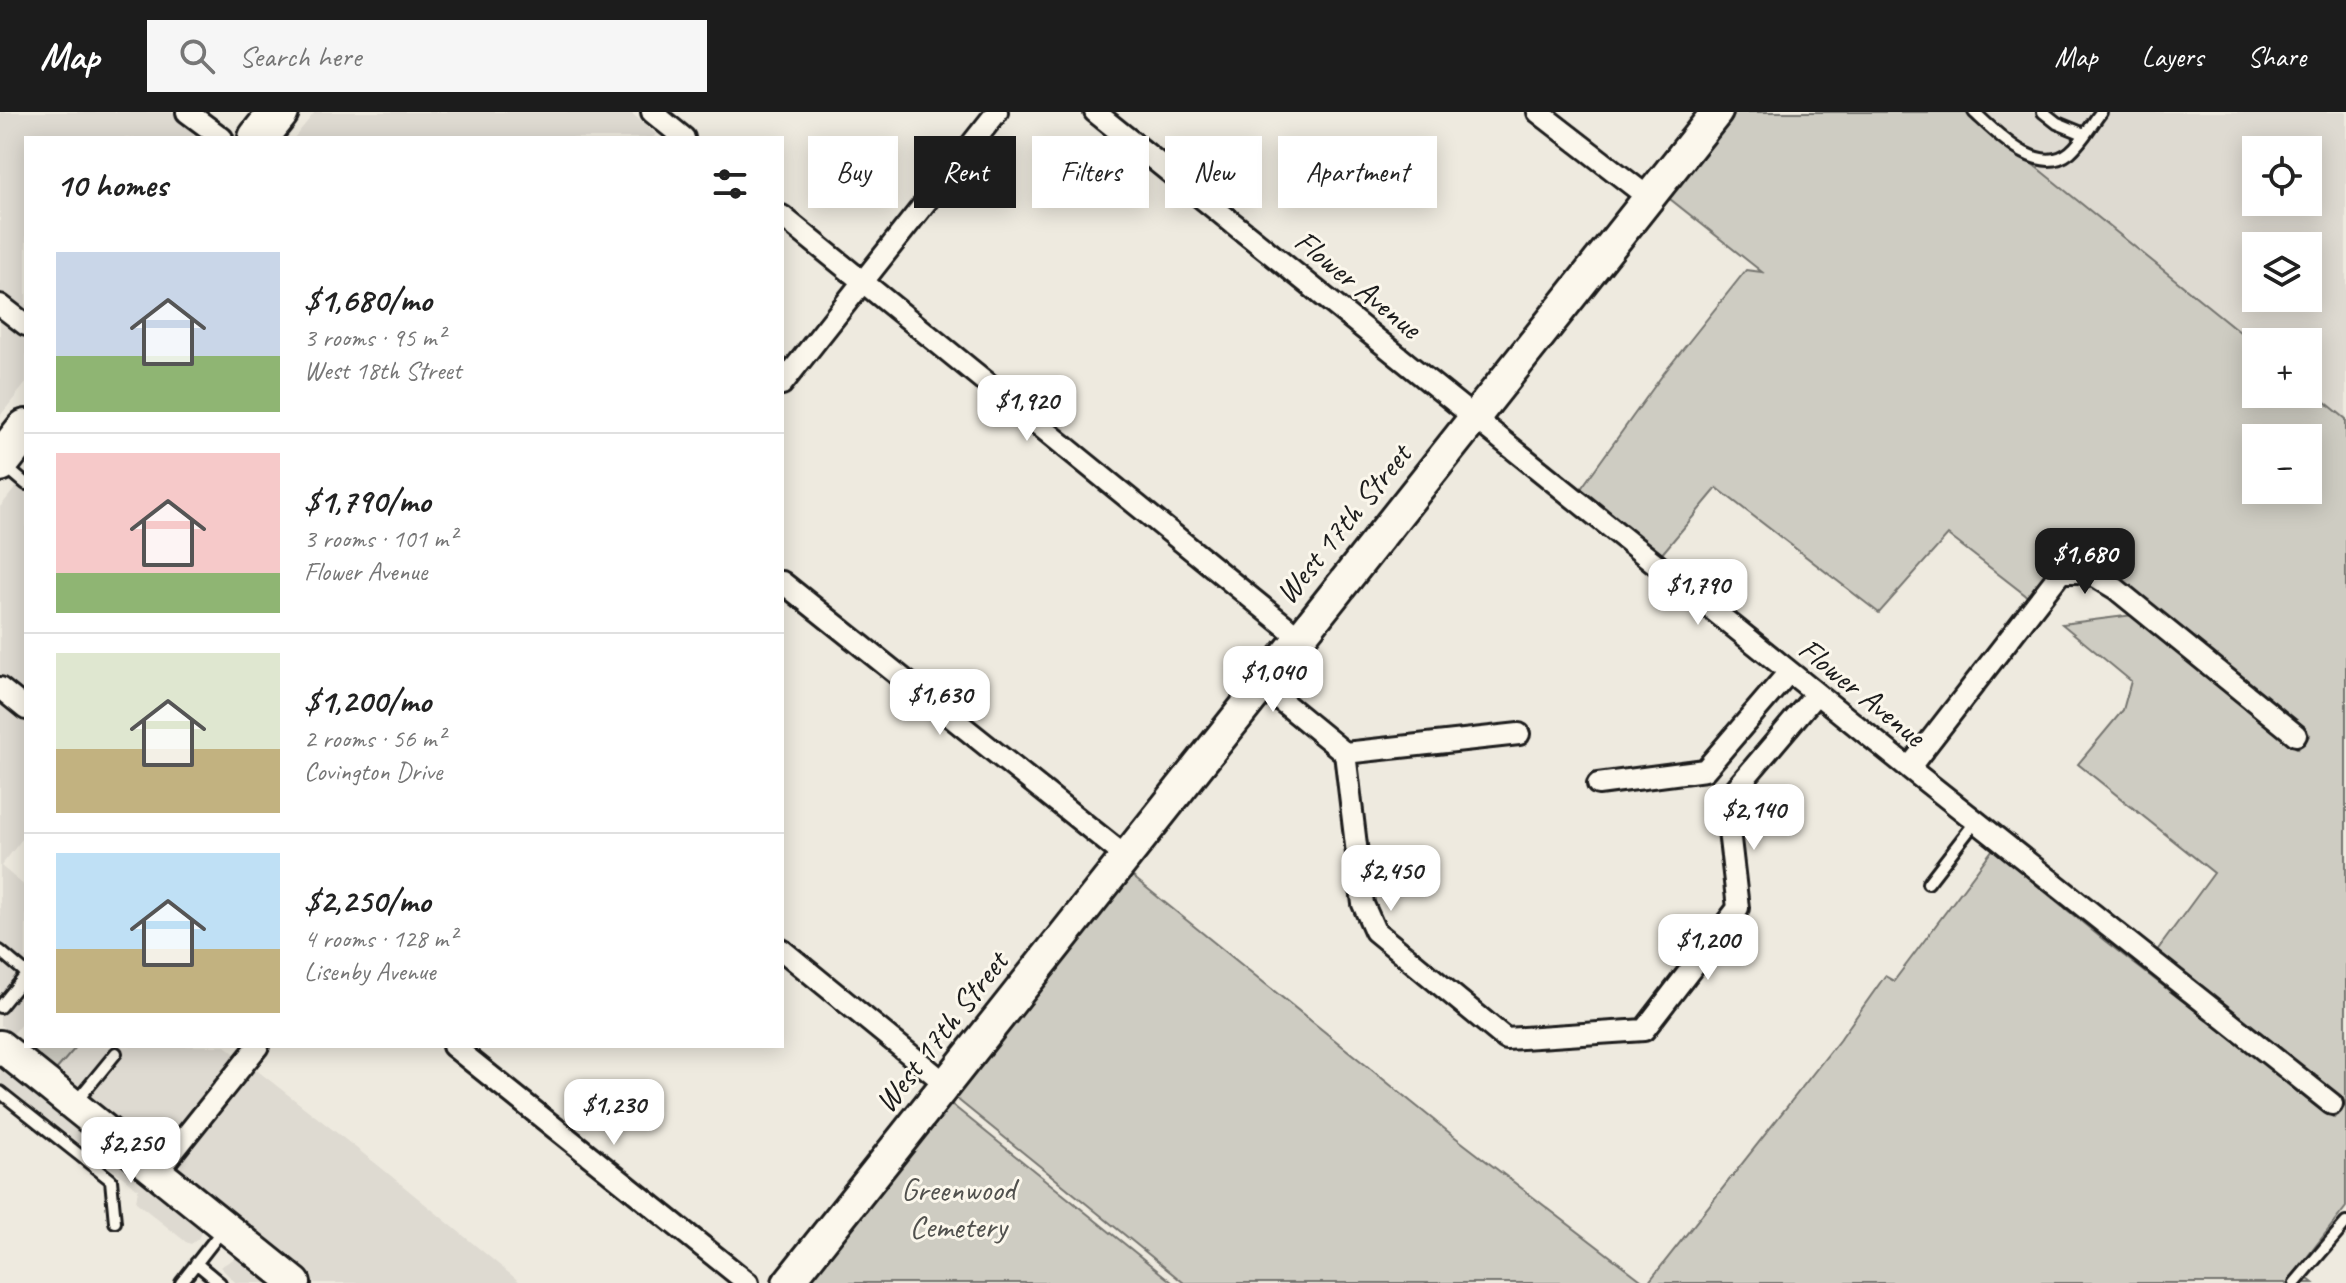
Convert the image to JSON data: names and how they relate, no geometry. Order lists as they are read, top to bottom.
{
  "streets": {
    "main road": ["West 17th Street"],
    "street": ["Flower Avenue"]
  },
  "crossings": [
    ["Flower Avenue", "West 17th Street"]
  ],
  "parks": ["Greenwood Cemetery"],
  "page": {
    "header": "Map",
    "search": "Search here",
    "nav": ["Map", "Layers", "Share"],
    "map_buttons": ["+", "−"],
    "chip": [
      "Buy",
      "Rent",
      "Filters",
      "New",
      "Apartment"
    ],
    "heading": "10 homes",
    "list": [
      {
        "name": "$1,680/mo",
        "note": "3 rooms · 95 m² · West 18th Street"
      },
      {
        "name": "$1,790/mo",
        "note": "3 rooms · 101 m² · Flower Avenue"
      },
      {
        "name": "$1,200/mo",
        "note": "2 rooms · 56 m² · Covington Drive"
      },
      {
        "name": "$2,250/mo",
        "note": "4 rooms · 128 m² · Lisenby Avenue"
      }
    ],
    "price": [
      "$1,920",
      "$1,680",
      "$1,790",
      "$1,040",
      "$1,630",
      "$2,140",
      "$2,450",
      "$1,200",
      "$1,230",
      "$2,250"
    ]
  }
}
